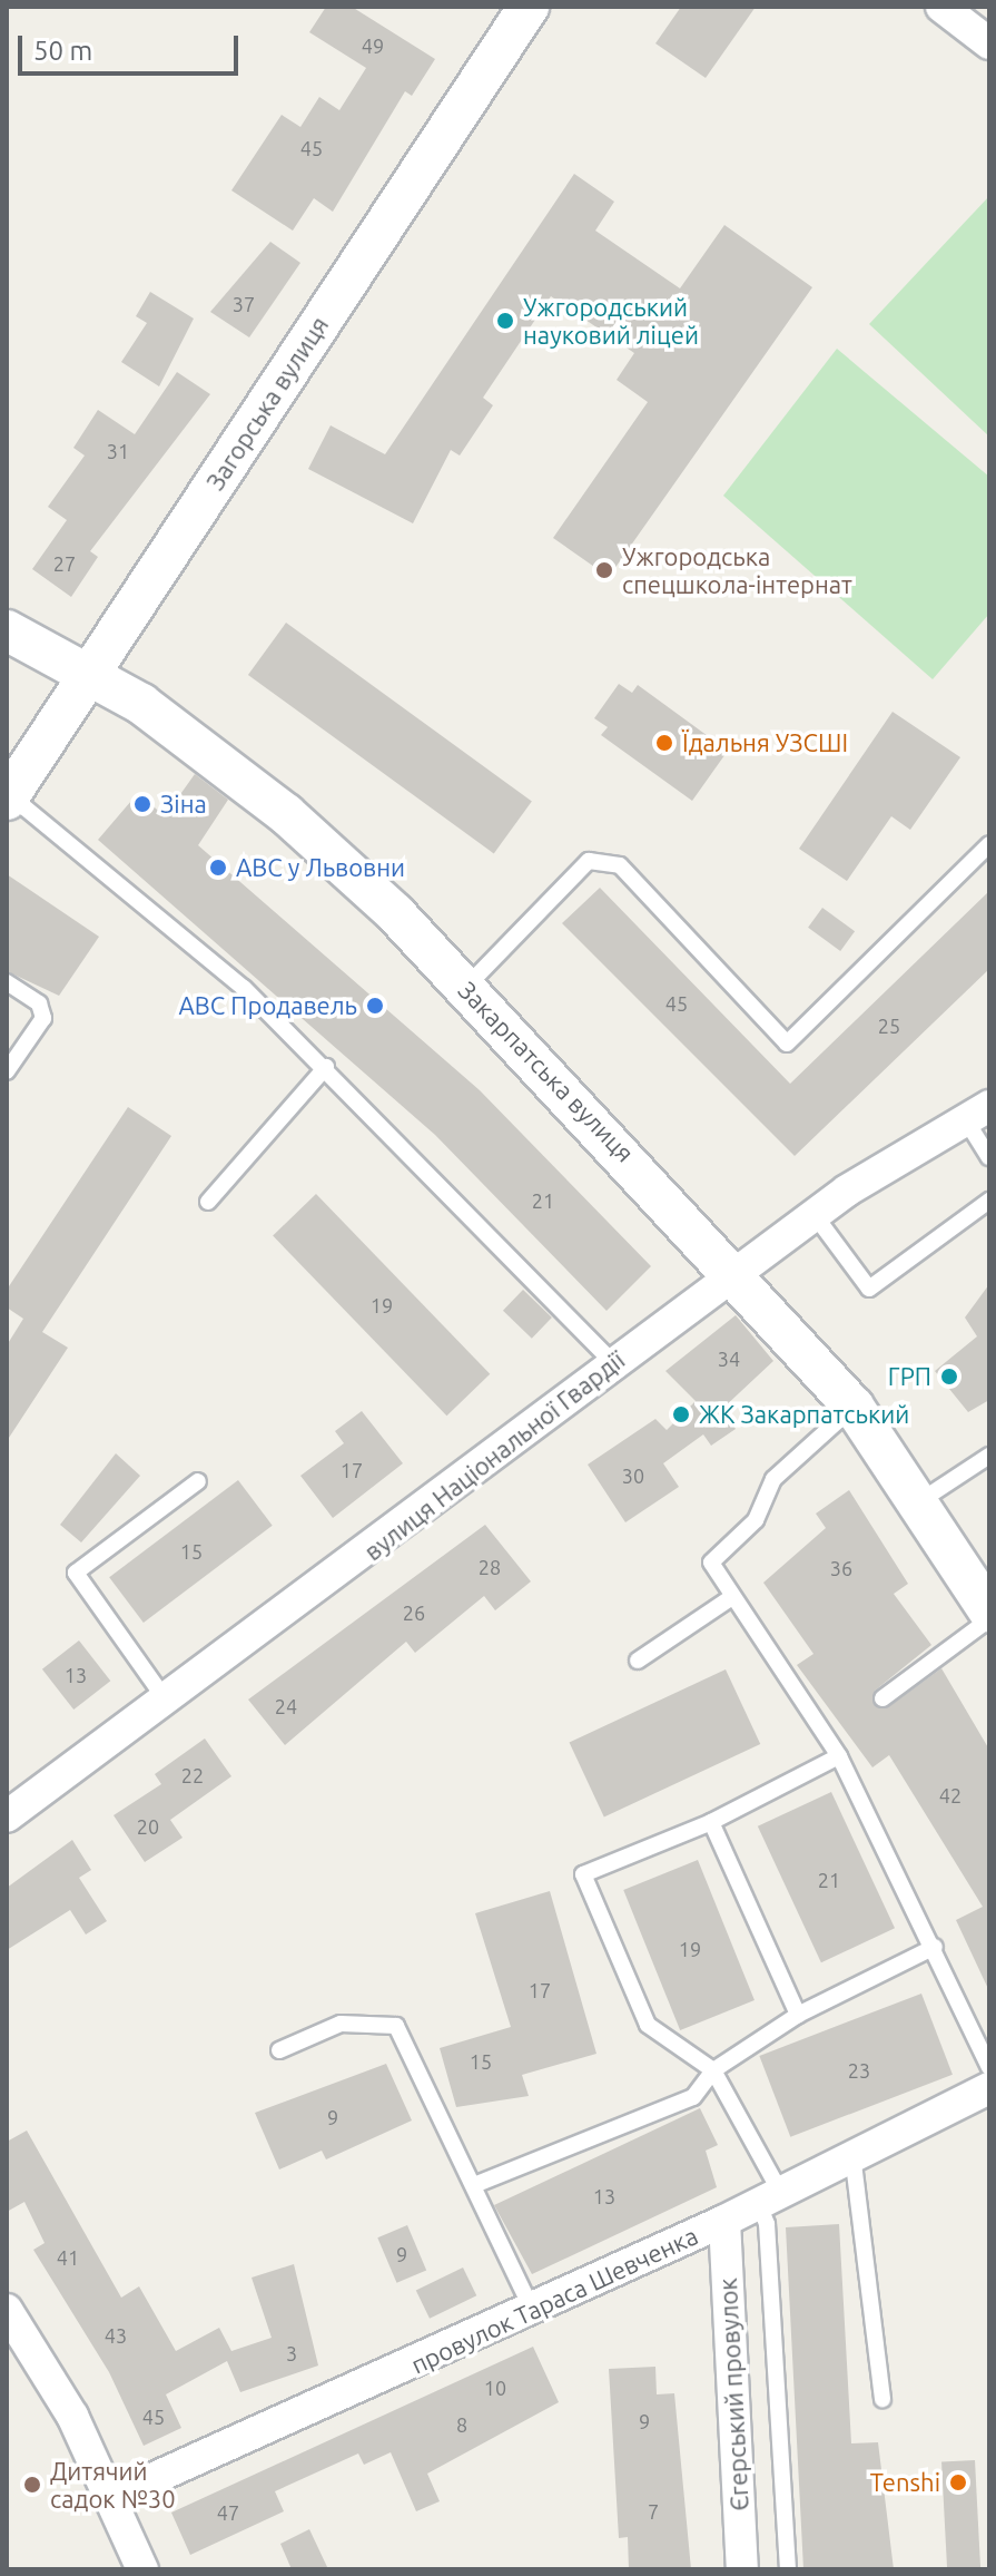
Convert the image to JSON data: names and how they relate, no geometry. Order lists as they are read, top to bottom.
{
  "streets": {
    "street": [
      "Загорська вулиця",
      "Закарпатська вулиця",
      "вулиця Національної Гвардії",
      "провулок Тараса Шевченка",
      "Єгерський провулок"
    ]
  },
  "crossings": [
    ["Загорська вулиця", "Закарпатська вулиця"],
    ["Закарпатська вулиця", "вулиця Національної Гвардії"],
    ["провулок Тараса Шевченка", "Єгерський провулок"]
  ],
  "places": [
    "Ужгородський науковий ліцей",
    "Ужгородська спецшкола-інтернат",
    "Їдальня УЗСШІ",
    "Зіна",
    "ABC у Львовни",
    "ABC Продавель",
    "ГРП",
    "ЖК Закарпатський",
    "Tenshi",
    "Дитячий садок №30"
  ],
  "house_numbers": [
    "49",
    "45",
    "37",
    "31",
    "27",
    "45",
    "25",
    "21",
    "19",
    "34",
    "17",
    "30",
    "15",
    "28",
    "36",
    "26",
    "13",
    "24",
    "22",
    "42",
    "20",
    "21",
    "19",
    "17",
    "15",
    "23",
    "9",
    "13",
    "9",
    "41",
    "43",
    "3",
    "10",
    "45",
    "9",
    "8",
    "7",
    "47"
  ],
  "scale_bar": "50 m"
}
